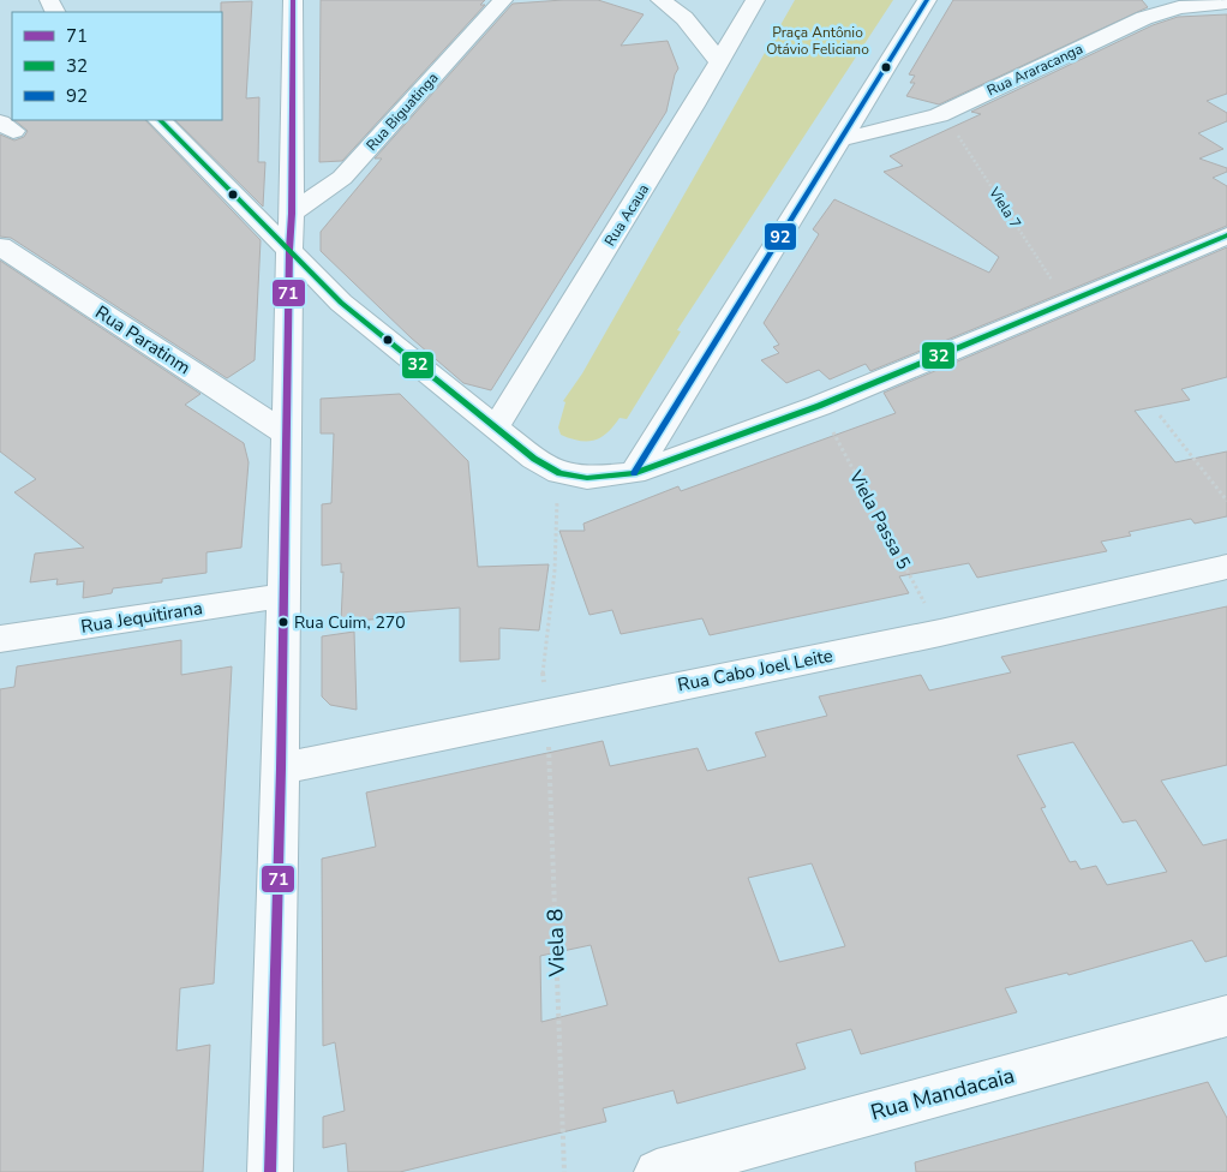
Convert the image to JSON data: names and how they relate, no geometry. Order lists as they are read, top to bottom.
{
  "streets": {
    "street": [
      "Rua Araracanga",
      "Rua Biguatinga",
      "Rua Acaua",
      "Rua Paratinm",
      "Rua Jequitirana",
      "Rua Cabo Joel Leite",
      "Rua Mandacaia"
    ],
    "path": ["Viela 7", "Viela Passa 5", "Viela 8"]
  },
  "crossings": [
    ["Rua Araracanga", "Viela 7"],
    ["Viela Passa 5", "Rua Cabo Joel Leite"],
    ["Rua Cabo Joel Leite", "Viela 8"]
  ],
  "parks": ["Praça Antônio Otávio Feliciano"],
  "places": ["Rua Cuim, 270"],
  "lines": ["transit line 71", "transit line 92", "transit line 32"],
  "legend": ["71", "32", "92"]
}
